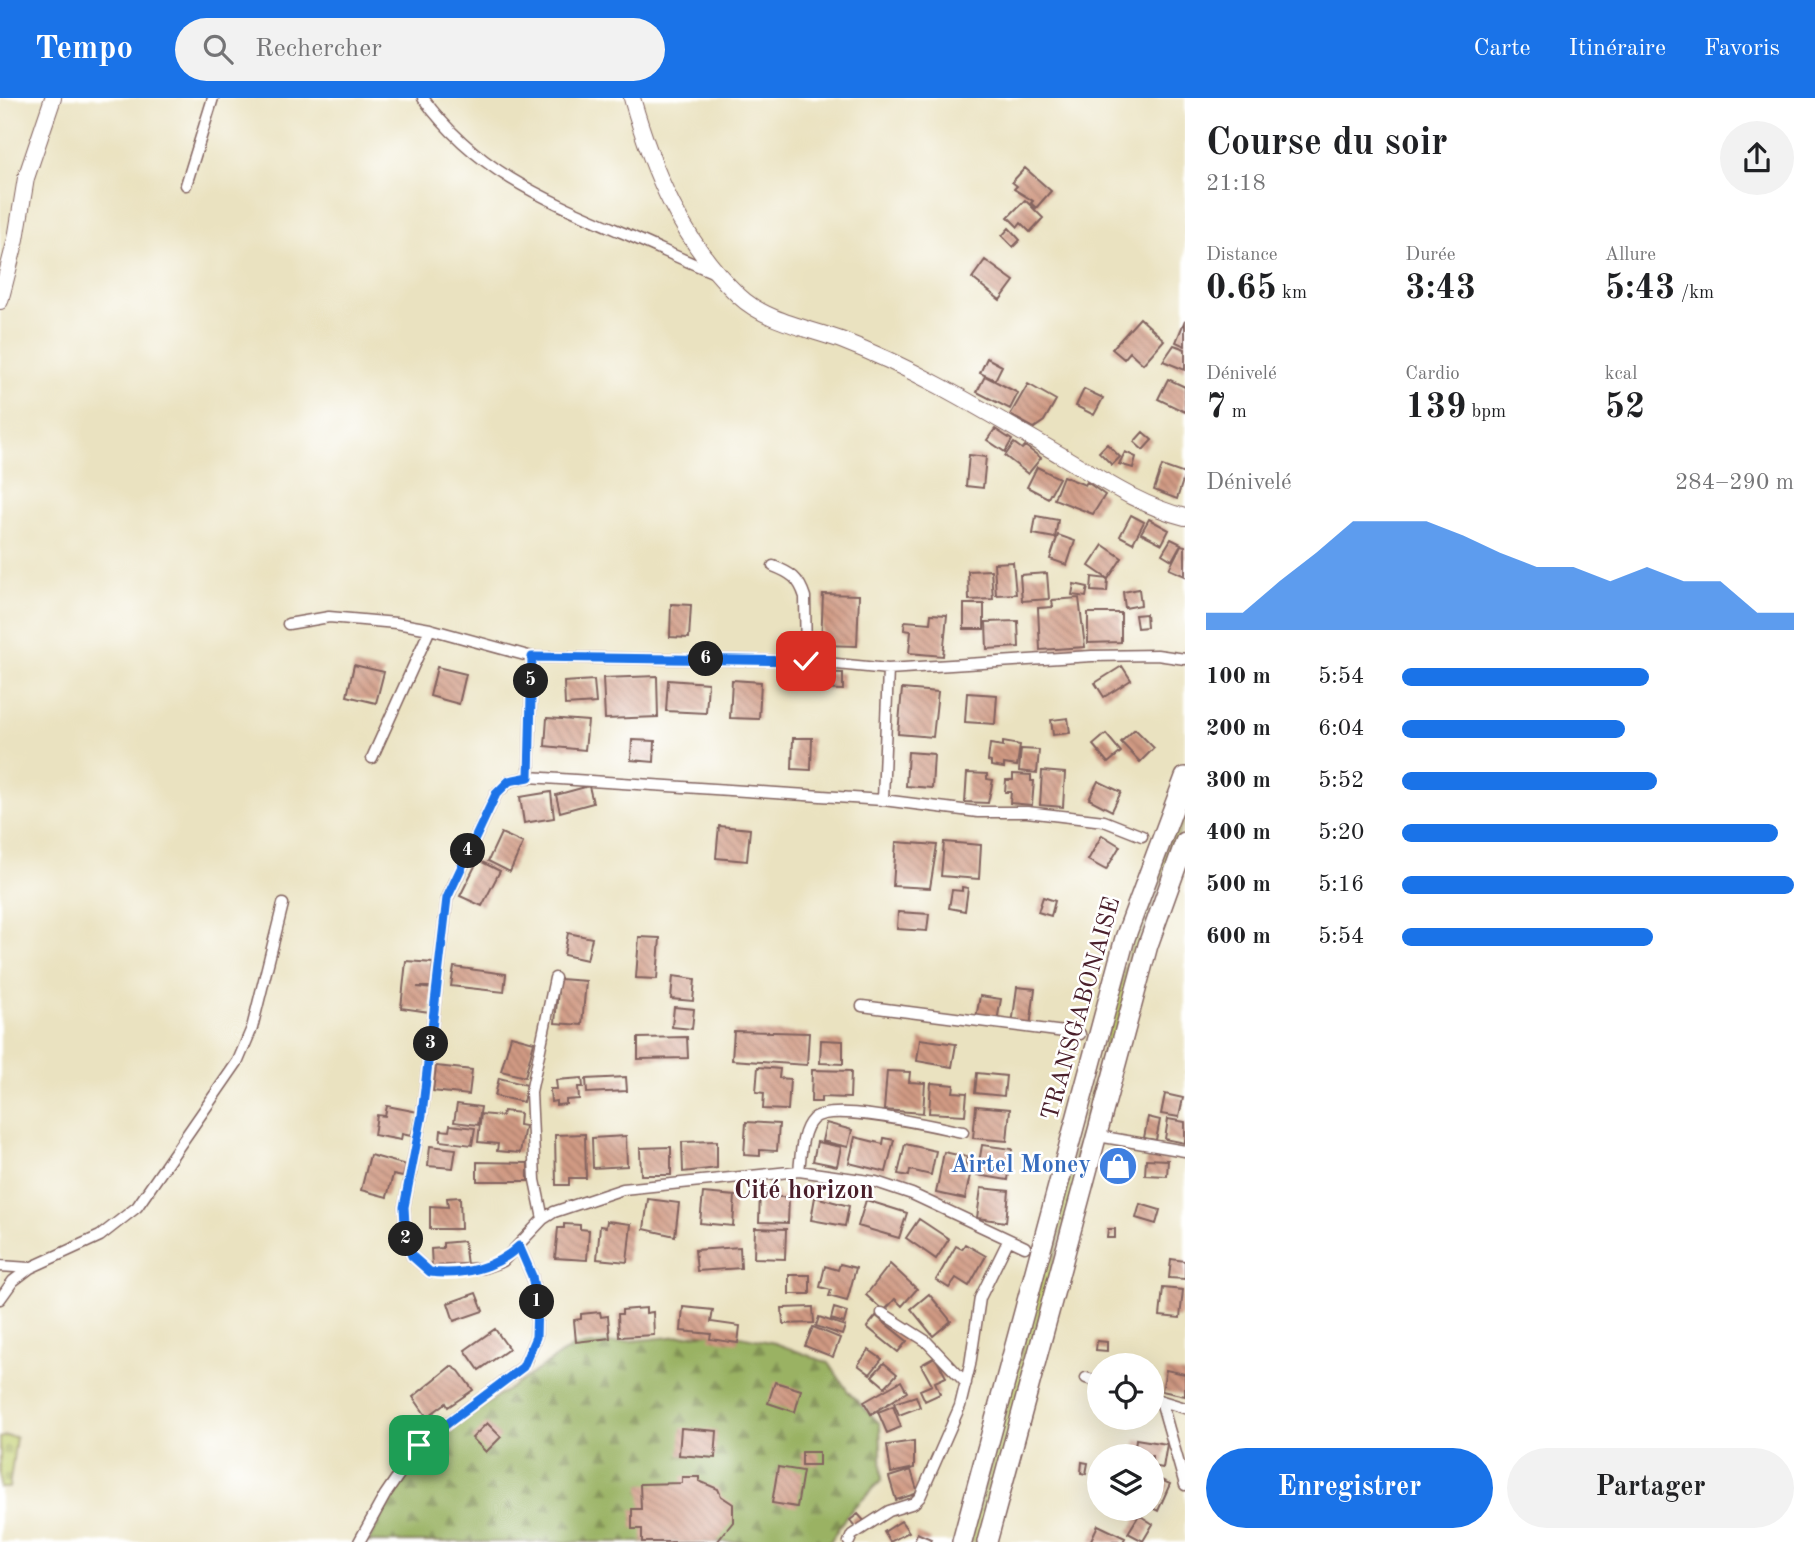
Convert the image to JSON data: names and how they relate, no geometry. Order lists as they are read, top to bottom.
{
  "streets": {
    "highway": ["TRANSGABONAISE"]
  },
  "districts": ["Cité horizon"],
  "places": {
    "shop": ["Airtel Money"]
  },
  "page": {
    "header": "Tempo",
    "search": "Rechercher",
    "nav": ["Carte", "Itinéraire", "Favoris"],
    "heading": ["Course du soir", "21:18"],
    "stats": [
      ["Distance", "0.65 km"],
      ["Durée", "3:43"],
      ["Allure", "5:43 /km"],
      ["Dénivelé", "7 m"],
      ["Cardio", "139 bpm"],
      ["kcal", "52"]
    ],
    "chart": ["Dénivelé", "284–290 m"],
    "pins": [
      "6",
      "5",
      "4",
      "3",
      "2",
      "1"
    ],
    "list": [
      {
        "name": "100 m",
        "note": "5:54"
      },
      {
        "name": "200 m",
        "note": "6:04"
      },
      {
        "name": "300 m",
        "note": "5:52"
      },
      {
        "name": "400 m",
        "note": "5:20"
      },
      {
        "name": "500 m",
        "note": "5:16"
      },
      {
        "name": "600 m",
        "note": "5:54"
      }
    ],
    "buttons": ["Enregistrer", "Partager"]
  }
}
